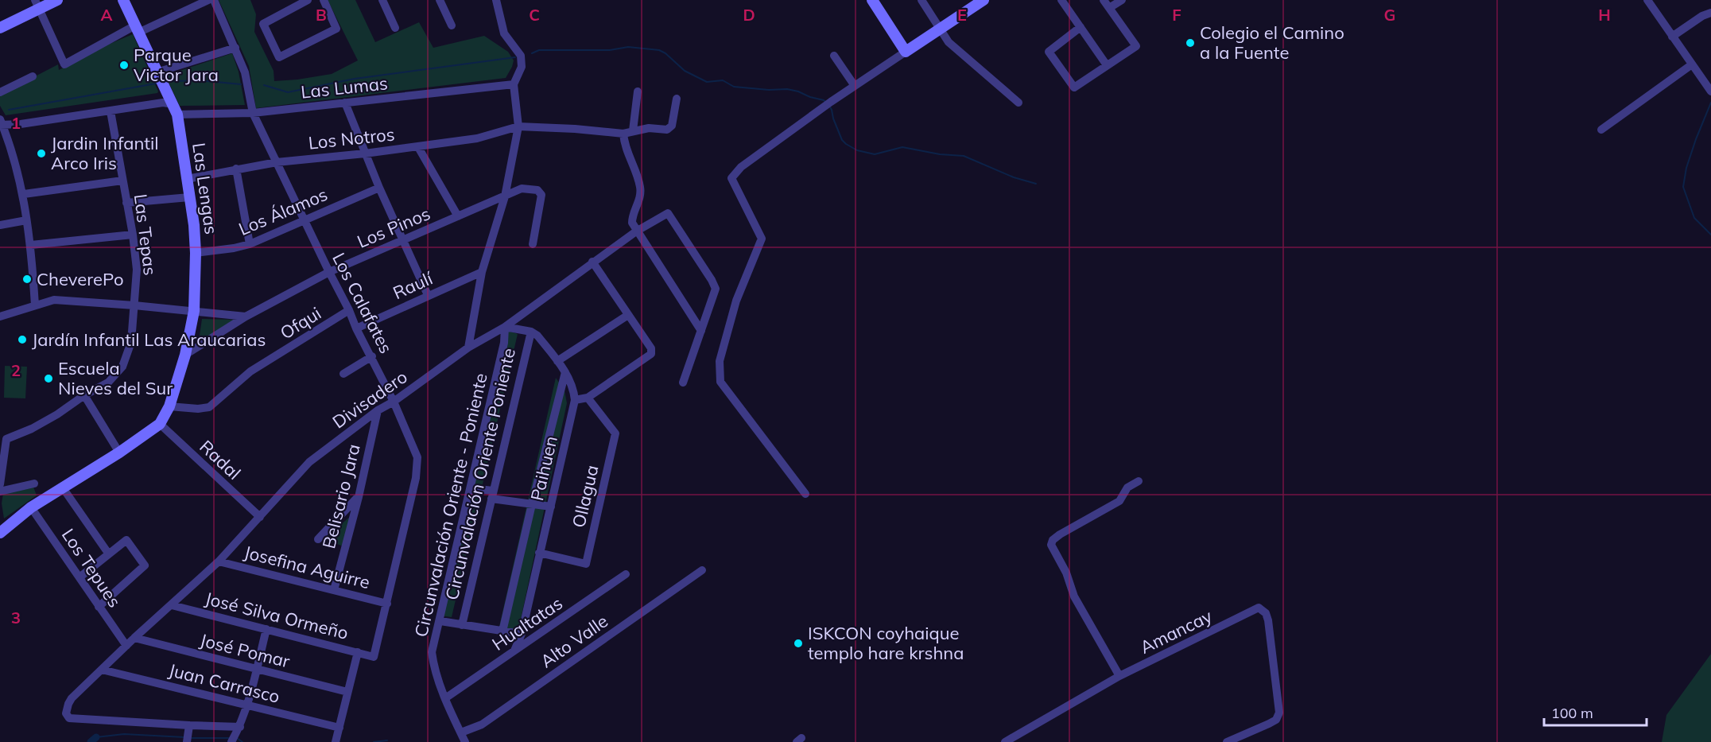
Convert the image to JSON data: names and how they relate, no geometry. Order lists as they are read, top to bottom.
{
  "streets": {
    "street": [
      "Las Lumas",
      "Los Notros",
      "Las Lengas",
      "Los Álamos",
      "Los Pinos",
      "Las Tepas",
      "Raulí",
      "Los Calafates",
      "Ofqui",
      "Divisadero",
      "Radal",
      "Paihuen",
      "Circunvalación Oriente Poniente",
      "Belisario Jara",
      "Ollagua",
      "Circunvalación Oriente - Poniente",
      "Josefina Aguirre",
      "Los Tepues",
      "José Silva Ormeño",
      "Hualtatas",
      "Amancay",
      "Alto Valle",
      "José Pomar",
      "Juan Carrasco"
    ]
  },
  "crossings": [
    ["Las Lumas", "Las Lengas"],
    ["Las Lumas", "Las Tepas"],
    ["Las Lumas", "Los Calafates"],
    ["Los Notros", "Las Lengas"],
    ["Los Notros", "Los Calafates"],
    ["Las Lengas", "Los Álamos"],
    ["Las Lengas", "Los Pinos"],
    ["Las Lengas", "Ofqui"],
    ["Las Lengas", "Radal"],
    ["Las Lengas", "Los Tepues"],
    ["Los Álamos", "Los Calafates"],
    ["Los Pinos", "Los Calafates"],
    ["Raulí", "Los Calafates"],
    ["Los Calafates", "Ofqui"],
    ["Los Calafates", "Divisadero"],
    ["Los Calafates", "Josefina Aguirre"],
    ["Los Calafates", "José Silva Ormeño"],
    ["Divisadero", "Radal"],
    ["Divisadero", "Belisario Jara"],
    ["Divisadero", "Circunvalación Oriente - Poniente"],
    ["Divisadero", "Josefina Aguirre"],
    ["Divisadero", "Los Tepues"],
    ["Divisadero", "José Silva Ormeño"],
    ["Divisadero", "José Pomar"],
    ["Divisadero", "Juan Carrasco"],
    ["Paihuen", "Circunvalación Oriente Poniente"],
    ["Paihuen", "Ollagua"],
    ["Paihuen", "Hualtatas"],
    ["Belisario Jara", "Josefina Aguirre"],
    ["Circunvalación Oriente - Poniente", "Hualtatas"]
  ],
  "places": [
    "Colegio el Camino a la Fuente",
    "Parque Victor Jara",
    "Jardin Infantil Arco Iris",
    "CheverePo",
    "Jardín Infantil Las Araucarias",
    "Escuela Nieves del Sur",
    "ISKCON coyhaique templo hare krshna"
  ],
  "scale_bar": "100 m",
  "grid": {
    "columns": [
      "A",
      "B",
      "C",
      "D",
      "E",
      "F",
      "G",
      "H"
    ],
    "rows": ["1", "2", "3"]
  }
}
